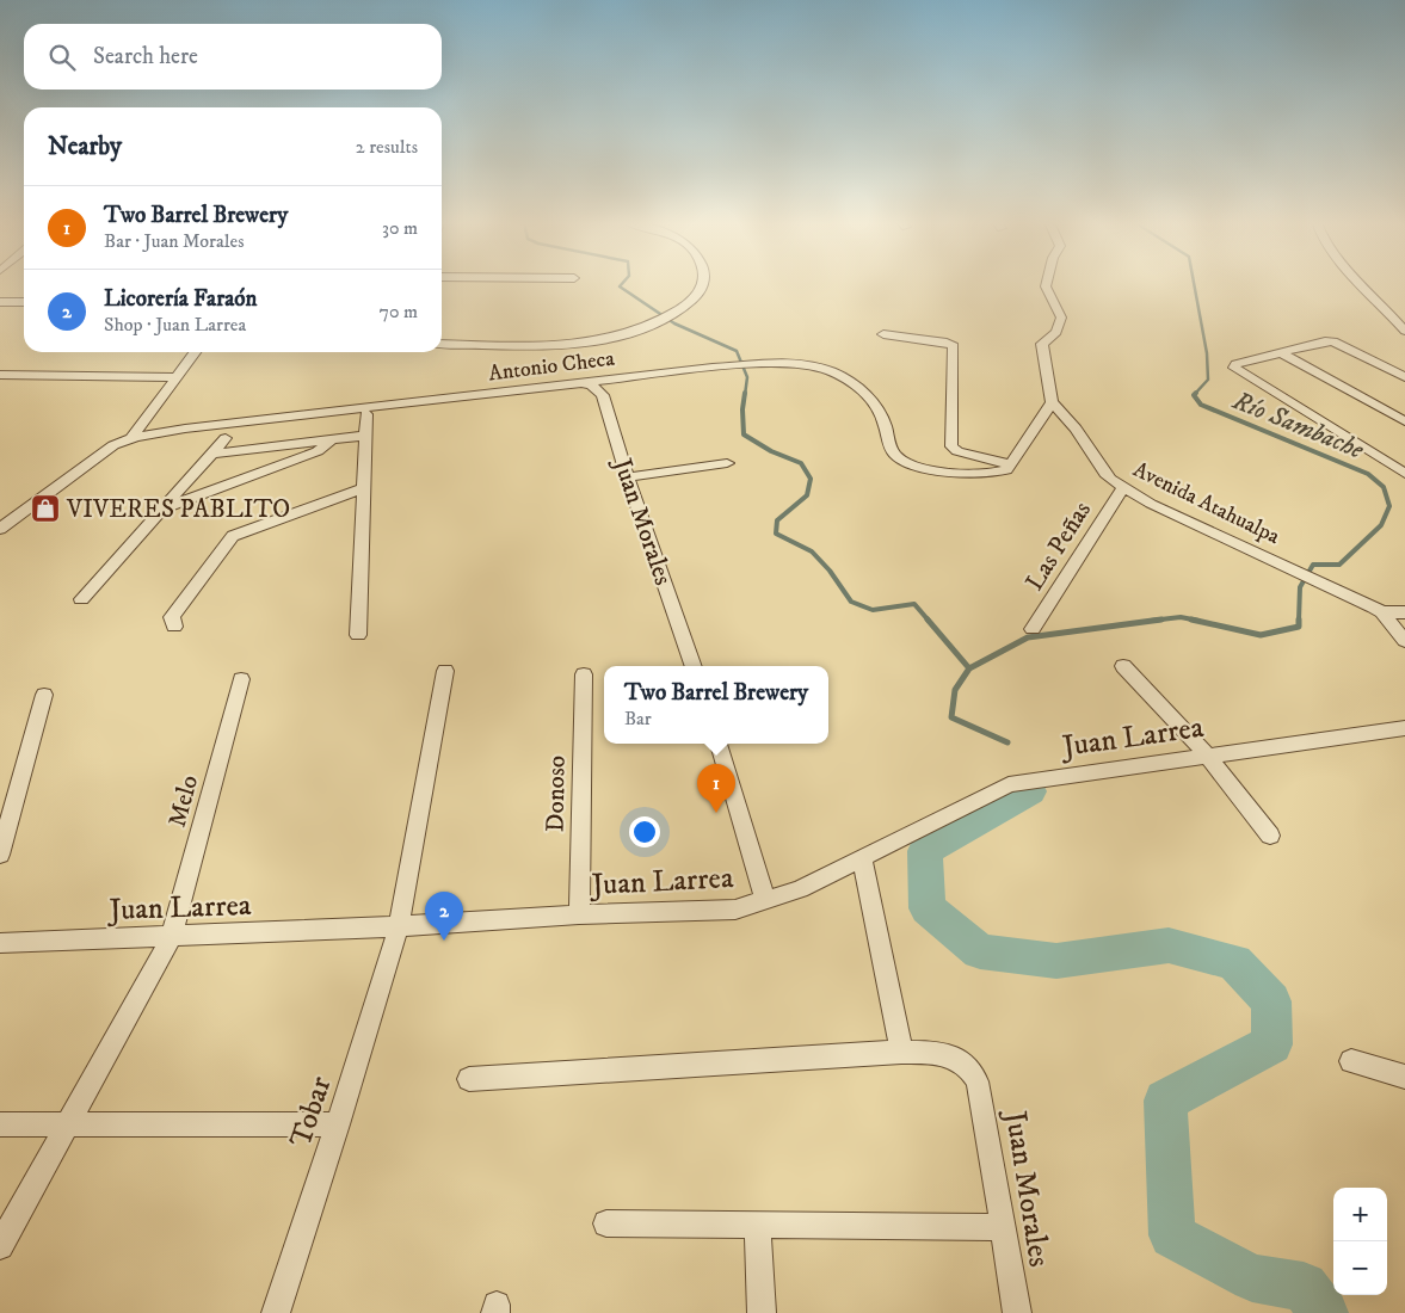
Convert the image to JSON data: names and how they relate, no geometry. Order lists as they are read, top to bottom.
{
  "streets": {
    "street": [
      "Antonio Checa",
      "Avenida Atahualpa",
      "Juan Morales",
      "Las Peñas",
      "Juan Larrea",
      "Donoso",
      "Melo",
      "Tobar"
    ]
  },
  "crossings": [
    ["Antonio Checa", "Juan Morales"],
    ["Avenida Atahualpa", "Las Peñas"],
    ["Juan Larrea", "Donoso"],
    ["Juan Larrea", "Melo"],
    ["Juan Larrea", "Tobar"]
  ],
  "water": ["Río Sambache"],
  "places": {
    "shop": ["VIVERES PABLITO"]
  },
  "page": {
    "search": "Search here",
    "heading": ["Nearby", "2 results"],
    "list": [
      {
        "mark": "1",
        "name": "Two Barrel Brewery",
        "note": "Bar · Juan Morales",
        "value": "30 m"
      },
      {
        "mark": "2",
        "name": "Licorería Faraón",
        "note": "Shop · Juan Larrea",
        "value": "70 m"
      }
    ],
    "popup": ["Two Barrel Brewery", "Bar"],
    "pins": ["1", "2"],
    "map_buttons": ["+", "−"]
  }
}
